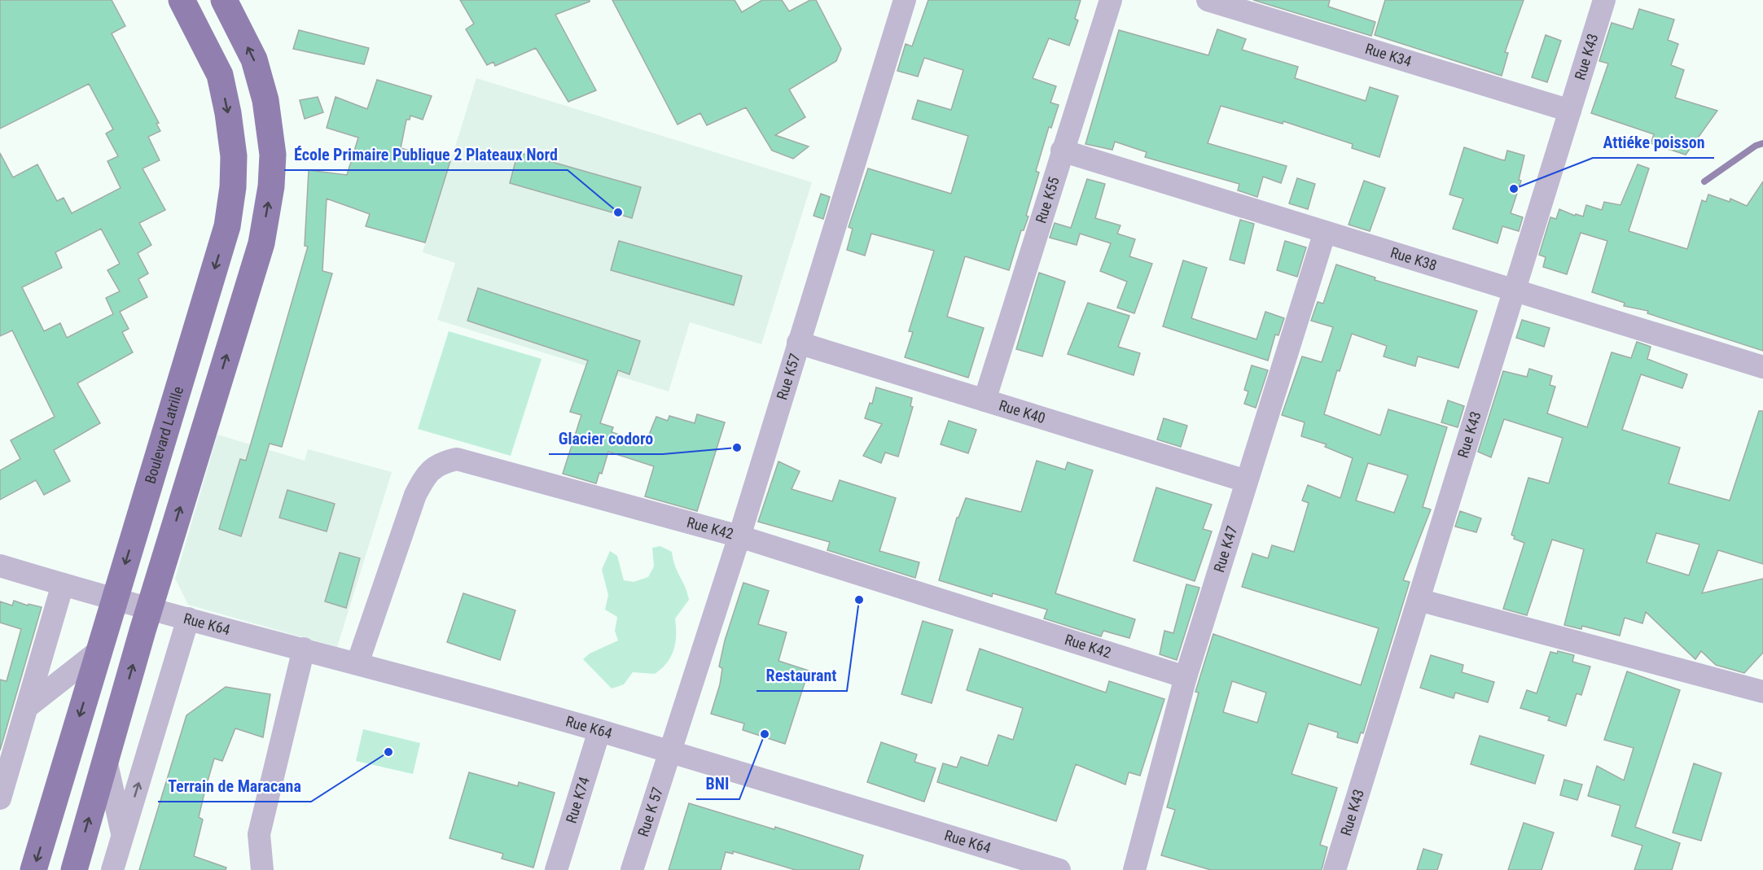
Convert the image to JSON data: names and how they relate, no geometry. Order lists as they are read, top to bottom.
{
  "streets": {
    "main road": ["Boulevard Latrille"],
    "street": [
      "Rue K34",
      "Rue K43",
      "Rue K55",
      "Rue K38",
      "Rue K57",
      "Rue K40",
      "Rue K42",
      "Rue K47",
      "Rue K64",
      "Rue K74",
      "Rue K 57"
    ]
  },
  "crossings": [
    ["Rue K34", "Rue K43"],
    ["Rue K43", "Rue K38"],
    ["Rue K55", "Rue K38"],
    ["Rue K55", "Rue K40"],
    ["Rue K38", "Rue K47"],
    ["Rue K57", "Rue K40"],
    ["Rue K57", "Rue K42"],
    ["Rue K57", "Rue K64"],
    ["Rue K57", "Rue K 57"],
    ["Rue K40", "Rue K47"],
    ["Boulevard Latrille", "Rue K64"],
    ["Rue K42", "Rue K47"],
    ["Rue K42", "Rue K64"],
    ["Rue K64", "Rue K74"],
    ["Rue K64", "Rue K 57"]
  ],
  "places": [
    "Attiéke poisson",
    "École Primaire Publique 2 Plateaux Nord",
    "Glacier codoro",
    "Restaurant",
    "BNI",
    "Terrain de Maracana"
  ]
}
